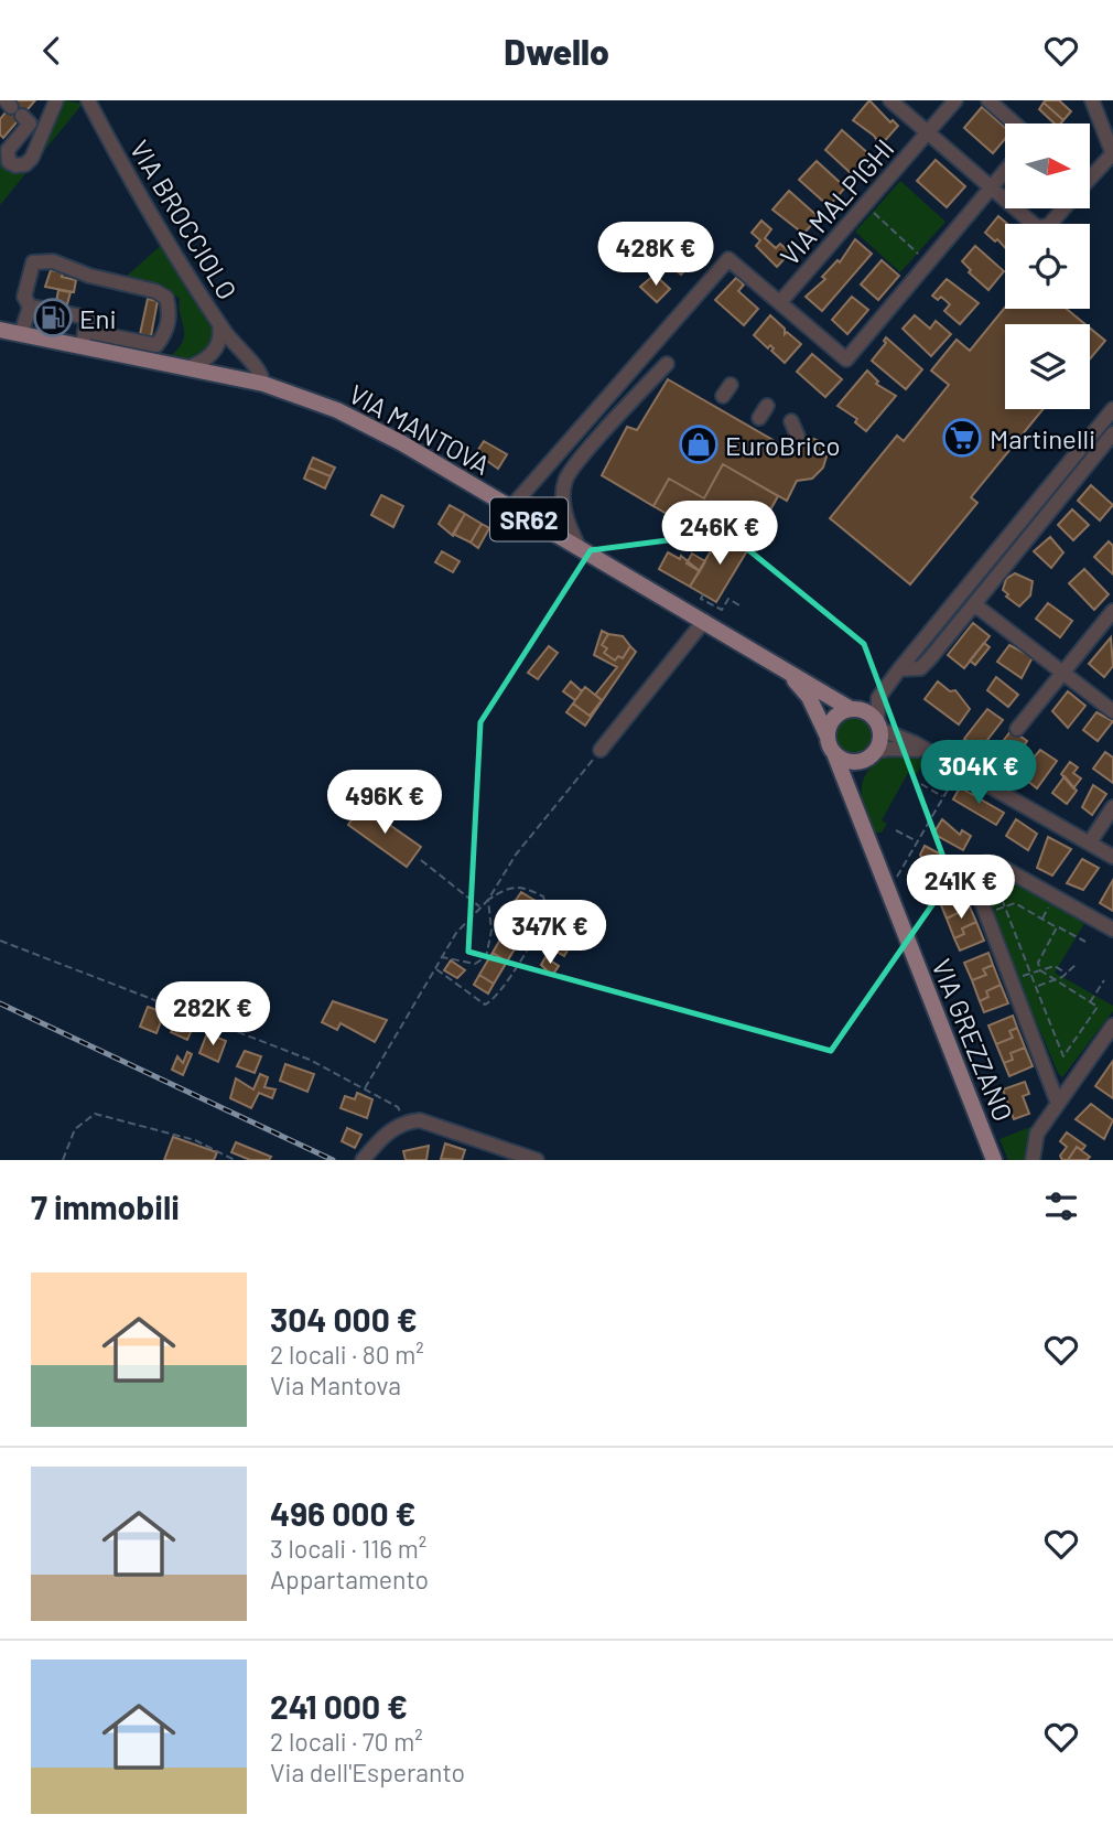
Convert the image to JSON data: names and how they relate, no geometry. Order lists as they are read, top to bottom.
{
  "streets": {
    "main road": ["VIA MANTOVA", "SR62", "VIA GREZZANO"],
    "street": ["VIA MALPIGHI", "VIA BROCCIOLO"]
  },
  "crossings": [
    ["VIA BROCCIOLO", "VIA MANTOVA"],
    ["VIA BROCCIOLO", "SR62"],
    ["VIA MANTOVA", "SR62"],
    ["VIA MANTOVA", "VIA GREZZANO"]
  ],
  "places": {
    "fuel station": ["Eni"],
    "supermarket": ["Martinelli"],
    "shop": ["EuroBrico"]
  },
  "north": "right",
  "page": {
    "header": "Dwello",
    "price": [
      "428K €",
      "246K €",
      "304K €",
      "496K €",
      "241K €",
      "347K €",
      "282K €"
    ],
    "heading": "7 immobili",
    "list": [
      {
        "name": "304 000 €",
        "note": "2 locali · 80 m² · Via Mantova"
      },
      {
        "name": "496 000 €",
        "note": "3 locali · 116 m² · Appartamento"
      },
      {
        "name": "241 000 €",
        "note": "2 locali · 70 m² · Via dell'Esperanto"
      }
    ]
  }
}
